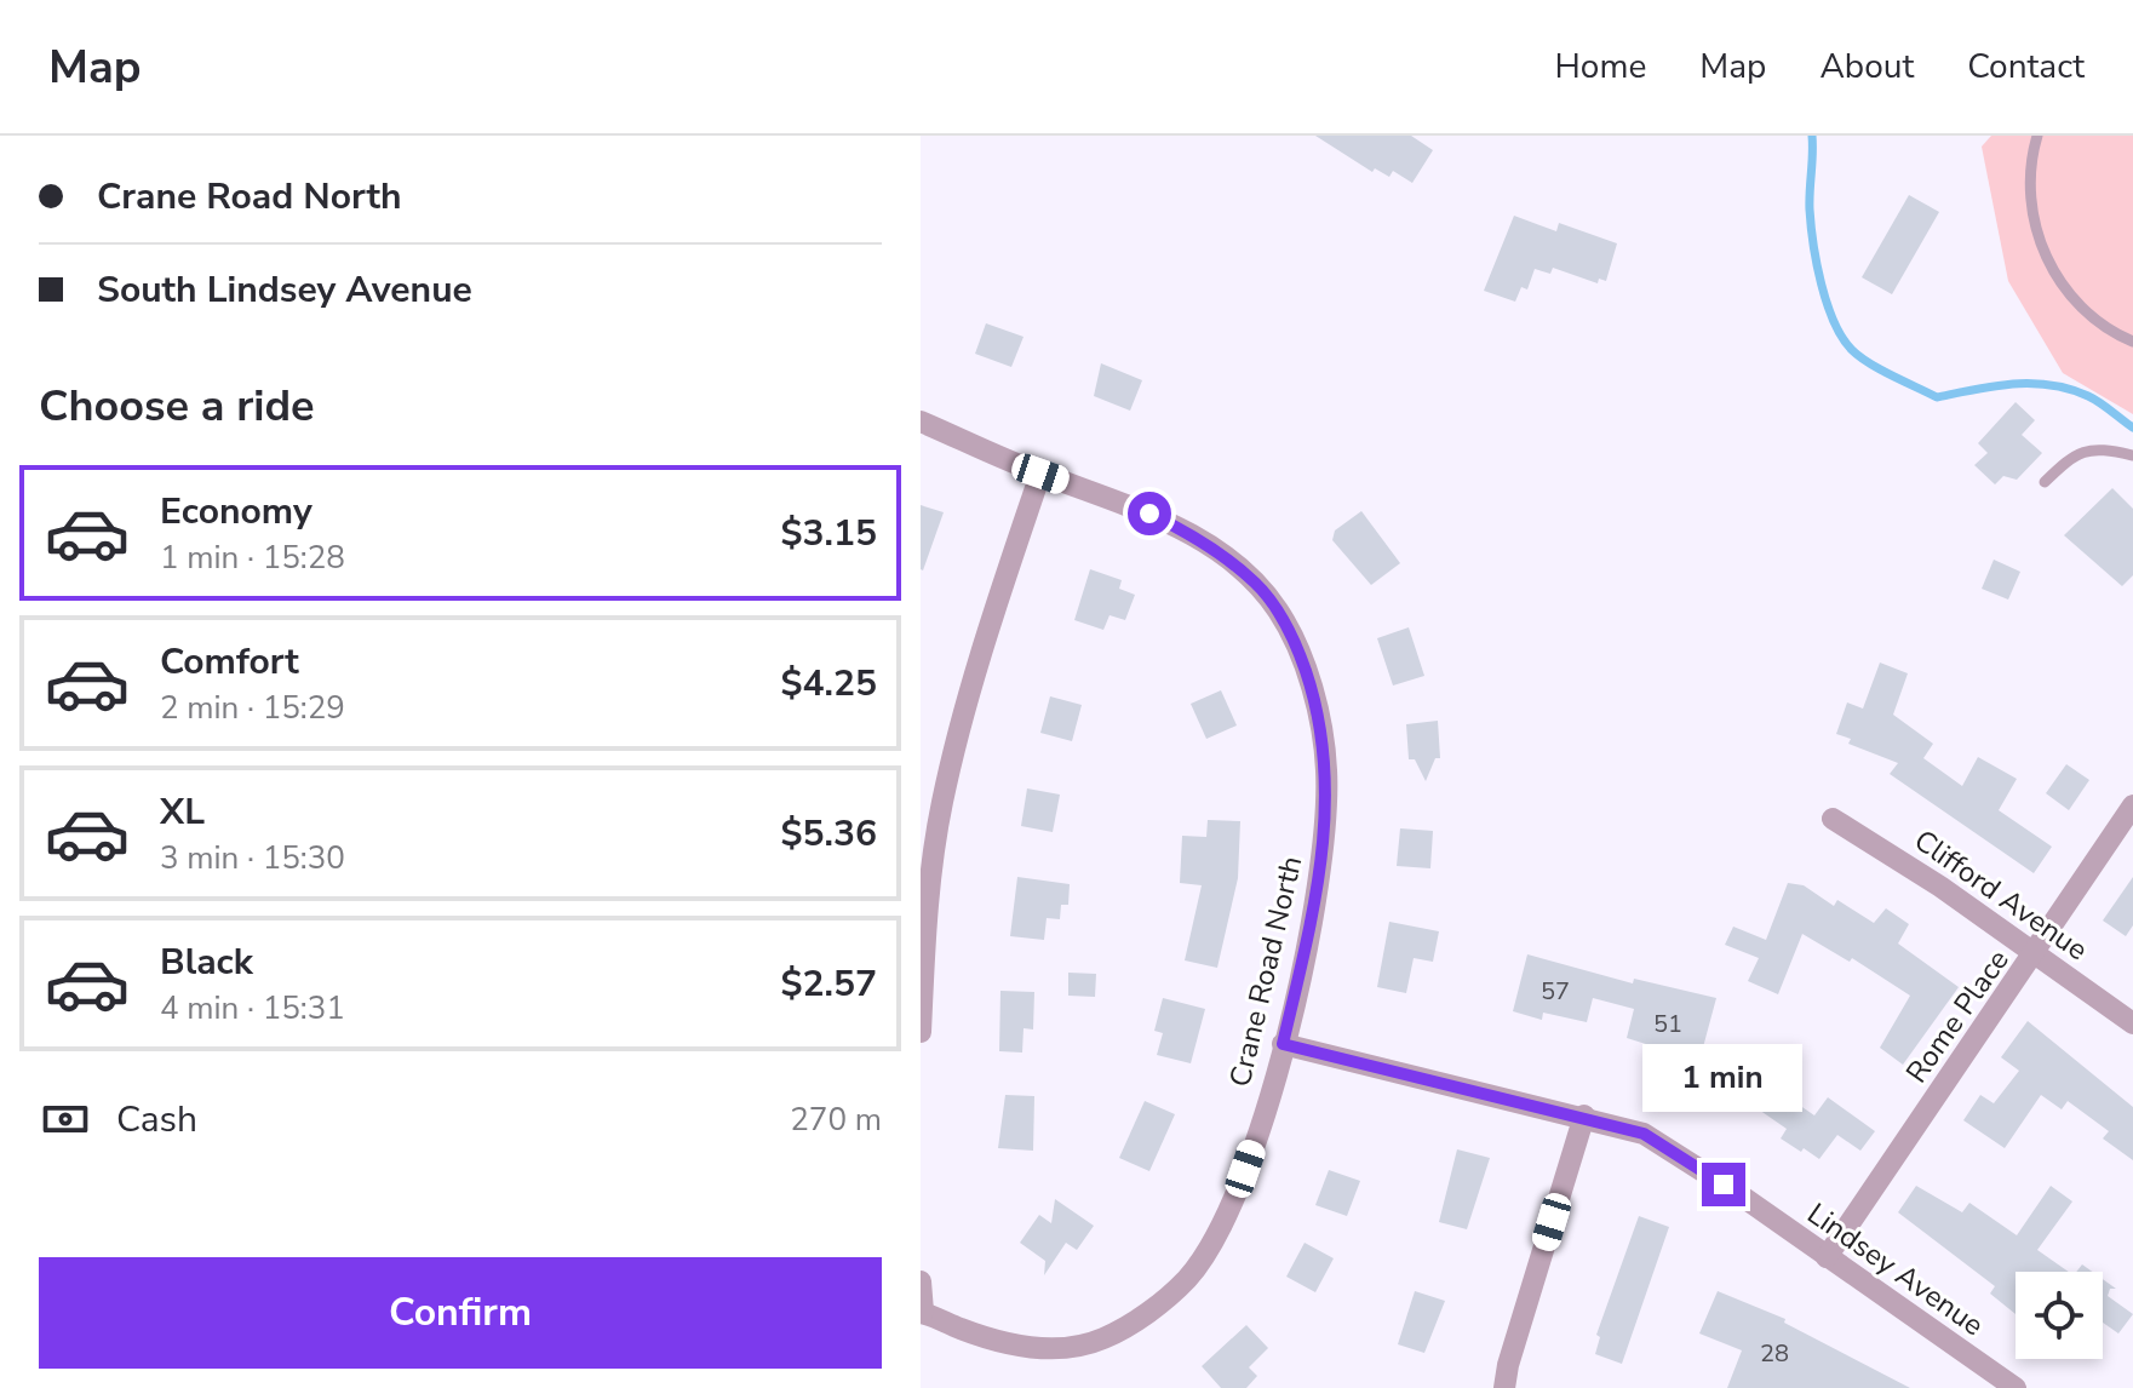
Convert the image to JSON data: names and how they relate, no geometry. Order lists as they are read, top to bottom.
{
  "streets": {
    "street": [
      "Clifford Avenue",
      "Crane Road North",
      "Rome Place",
      "Lindsey Avenue"
    ]
  },
  "crossings": [
    ["Clifford Avenue", "Rome Place"],
    ["Rome Place", "Lindsey Avenue"]
  ],
  "house_numbers": ["57", "51", "28"],
  "page": {
    "header": "Map",
    "nav": [
      "Home",
      "Map",
      "About",
      "Contact"
    ],
    "banner": ["Crane Road North", "South Lindsey Avenue"],
    "heading": "Choose a ride",
    "list": [
      {
        "name": "Economy",
        "note": "1 min · 15:28",
        "value": "$3.15"
      },
      {
        "name": "Comfort",
        "note": "2 min · 15:29",
        "value": "$4.25"
      },
      {
        "name": "XL",
        "note": "3 min · 15:30",
        "value": "$5.36"
      },
      {
        "name": "Black",
        "note": "4 min · 15:31",
        "value": "$2.57"
      }
    ],
    "bubble": "1 min",
    "pay": ["Cash", "270 m"],
    "buttons": "Confirm"
  }
}
